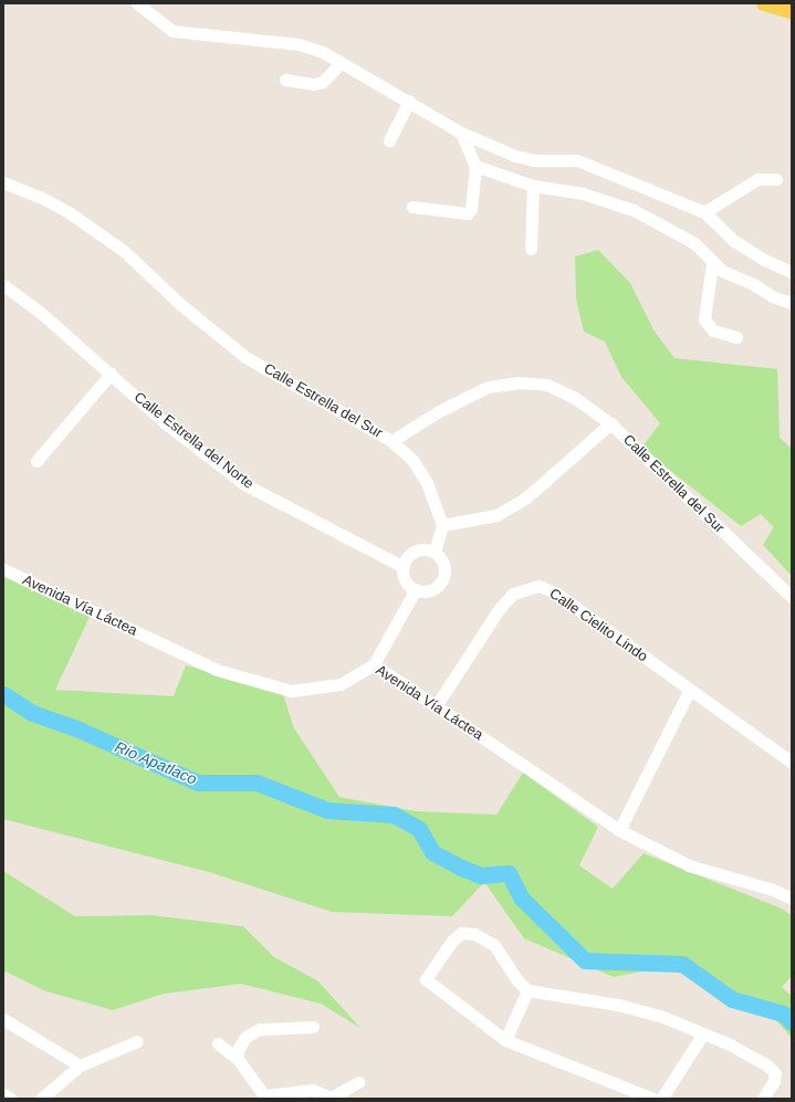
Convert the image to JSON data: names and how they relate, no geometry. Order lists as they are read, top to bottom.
{
  "streets": {
    "street": [
      "Calle Estrella del Sur",
      "Calle Estrella del Norte",
      "Avenida Vía Láctea",
      "Calle Cielito Lindo"
    ]
  },
  "crossings": [
    ["Avenida Vía Láctea", "Calle Cielito Lindo"]
  ],
  "water": ["Rio Apatlaco"]
}
